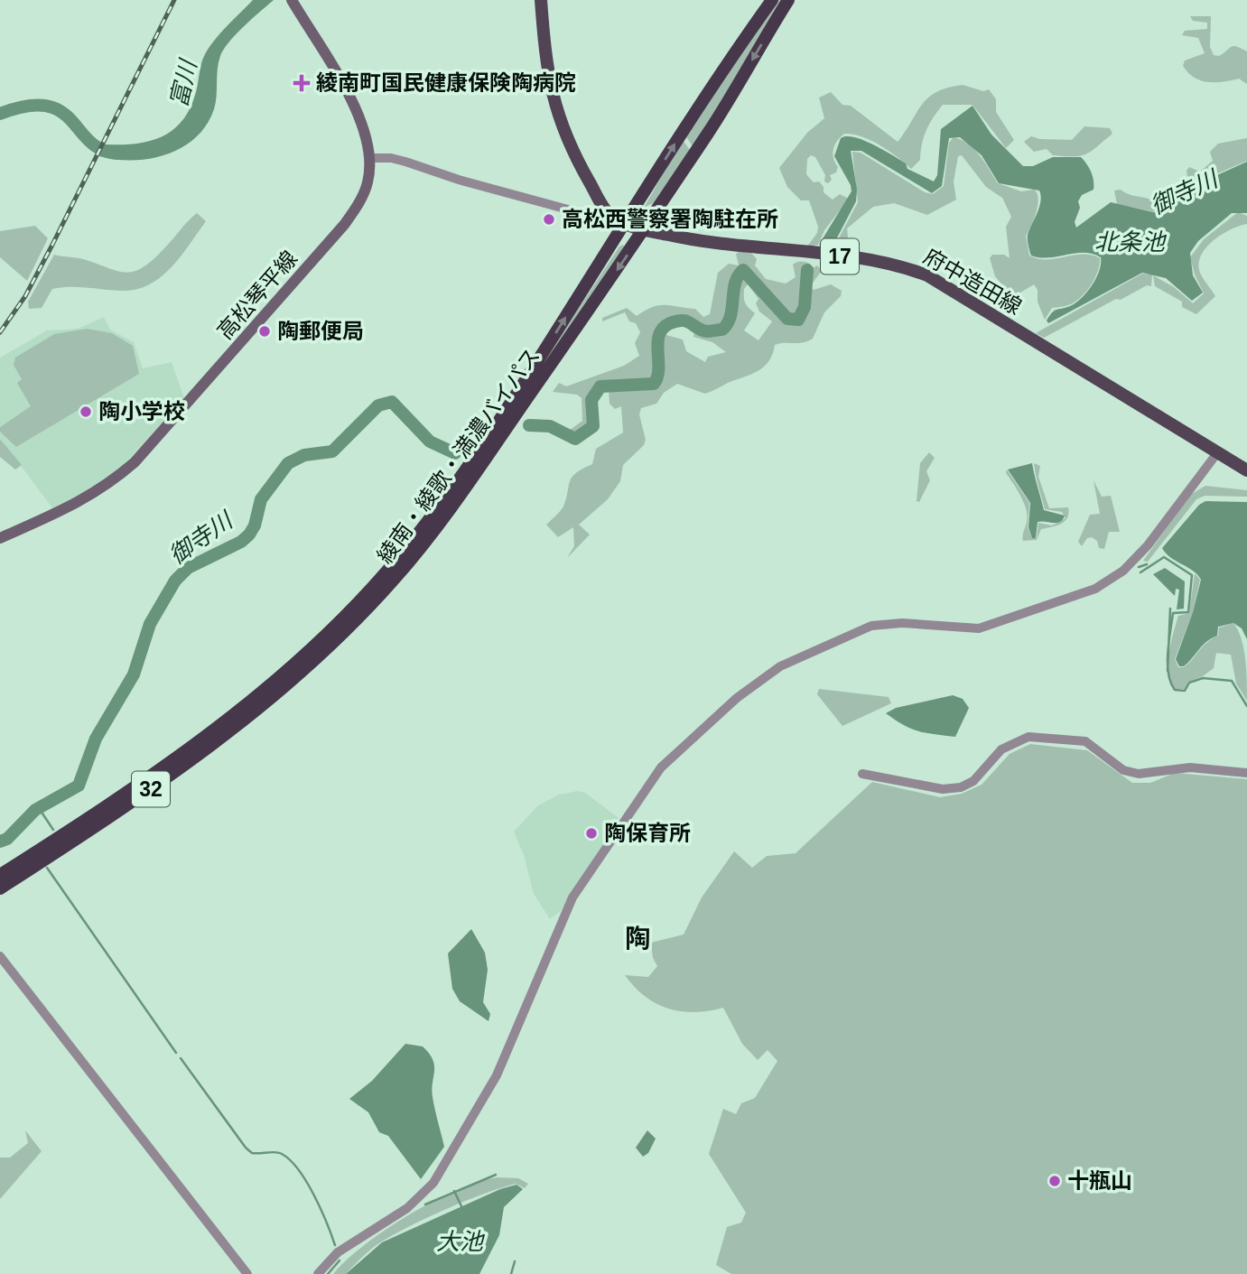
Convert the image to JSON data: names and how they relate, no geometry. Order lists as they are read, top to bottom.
{
  "streets": {
    "highway": ["綾南・綾歌・満濃バイパス", "32"],
    "main road": ["17", "府中造田線", "高松琴平線"]
  },
  "crossings": [
    ["府中造田線", "綾南・綾歌・満濃バイパス"]
  ],
  "districts": ["陶"],
  "water": [
    "富川",
    "御寺川",
    "北条池",
    "大池"
  ],
  "places": {
    "health": ["綾南町国民健康保険陶病院"],
    "other": [
      "高松西警察署陶駐在所",
      "陶郵便局",
      "陶小学校",
      "陶保育所",
      "十瓶山"
    ]
  }
}
